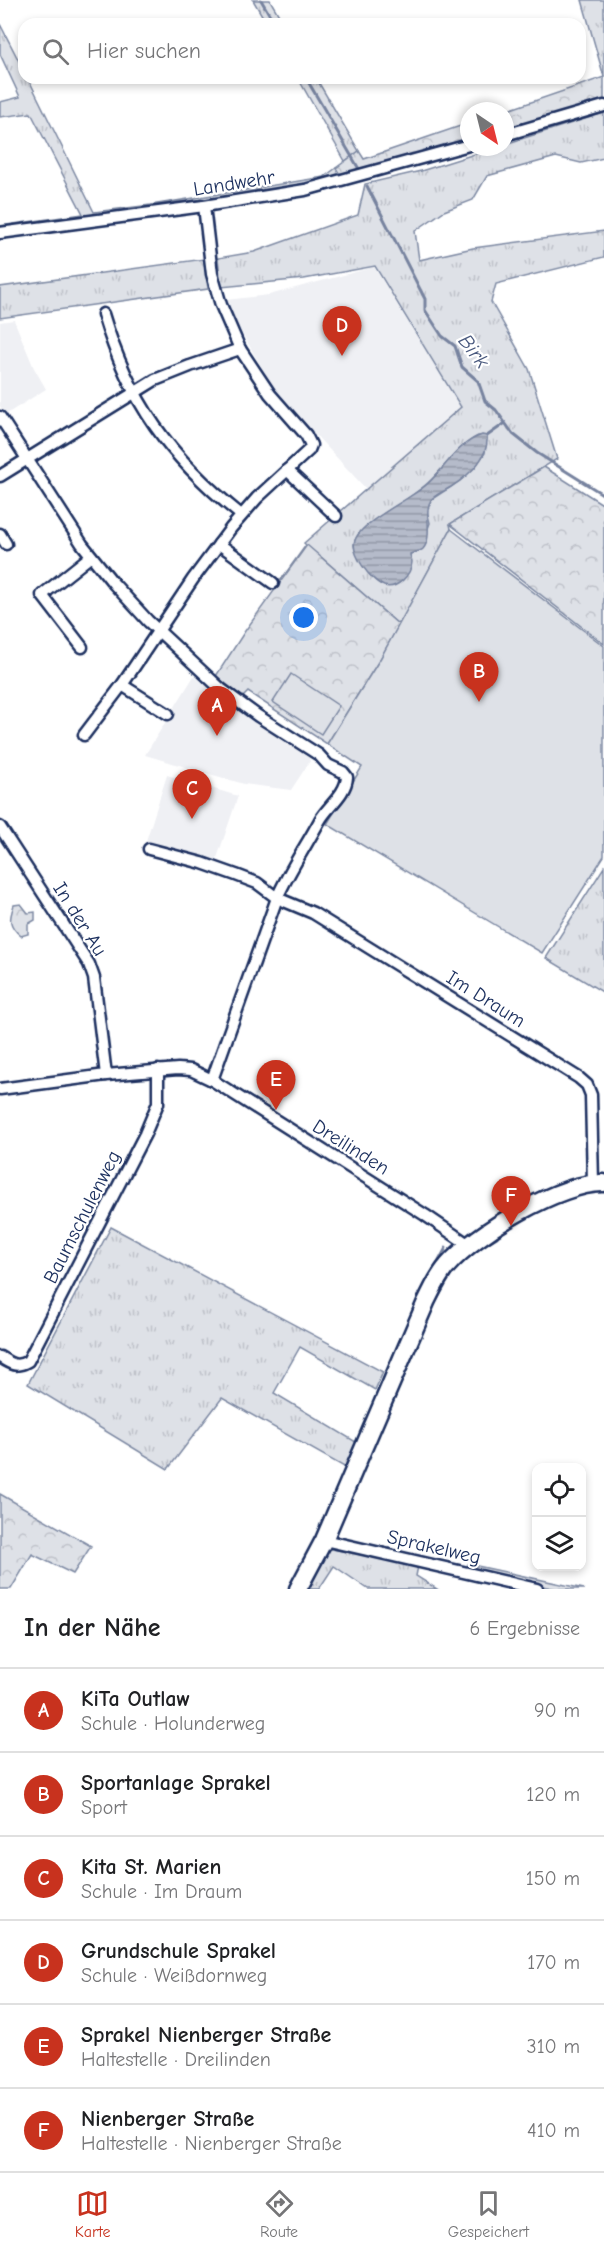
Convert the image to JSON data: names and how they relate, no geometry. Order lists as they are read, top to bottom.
{
  "streets": {
    "street": [
      "Landwehr",
      "In der Au",
      "Im Draum",
      "Dreilinden",
      "Baumschulenweg",
      "Sprakelweg"
    ]
  },
  "crossings": [
    ["In der Au", "Dreilinden"],
    ["Dreilinden", "Baumschulenweg"]
  ],
  "water": ["Birk"],
  "north": "bottom right",
  "page": {
    "search": "Hier suchen",
    "pins": [
      "D",
      "B",
      "A",
      "C",
      "E",
      "F"
    ],
    "heading": ["In der Nähe", "6 Ergebnisse"],
    "list": [
      {
        "mark": "A",
        "name": "KiTa Outlaw",
        "note": "Schule · Holunderweg",
        "value": "90 m"
      },
      {
        "mark": "B",
        "name": "Sportanlage Sprakel",
        "note": "Sport",
        "value": "120 m"
      },
      {
        "mark": "C",
        "name": "Kita St. Marien",
        "note": "Schule · Im Draum",
        "value": "150 m"
      },
      {
        "mark": "D",
        "name": "Grundschule Sprakel",
        "note": "Schule · Weißdornweg",
        "value": "170 m"
      },
      {
        "mark": "E",
        "name": "Sprakel Nienberger Straße",
        "note": "Haltestelle · Dreilinden",
        "value": "310 m"
      },
      {
        "mark": "F",
        "name": "Nienberger Straße",
        "note": "Haltestelle · Nienberger Straße",
        "value": "410 m"
      }
    ],
    "nav": ["Karte", "Route", "Gespeichert"]
  }
}
